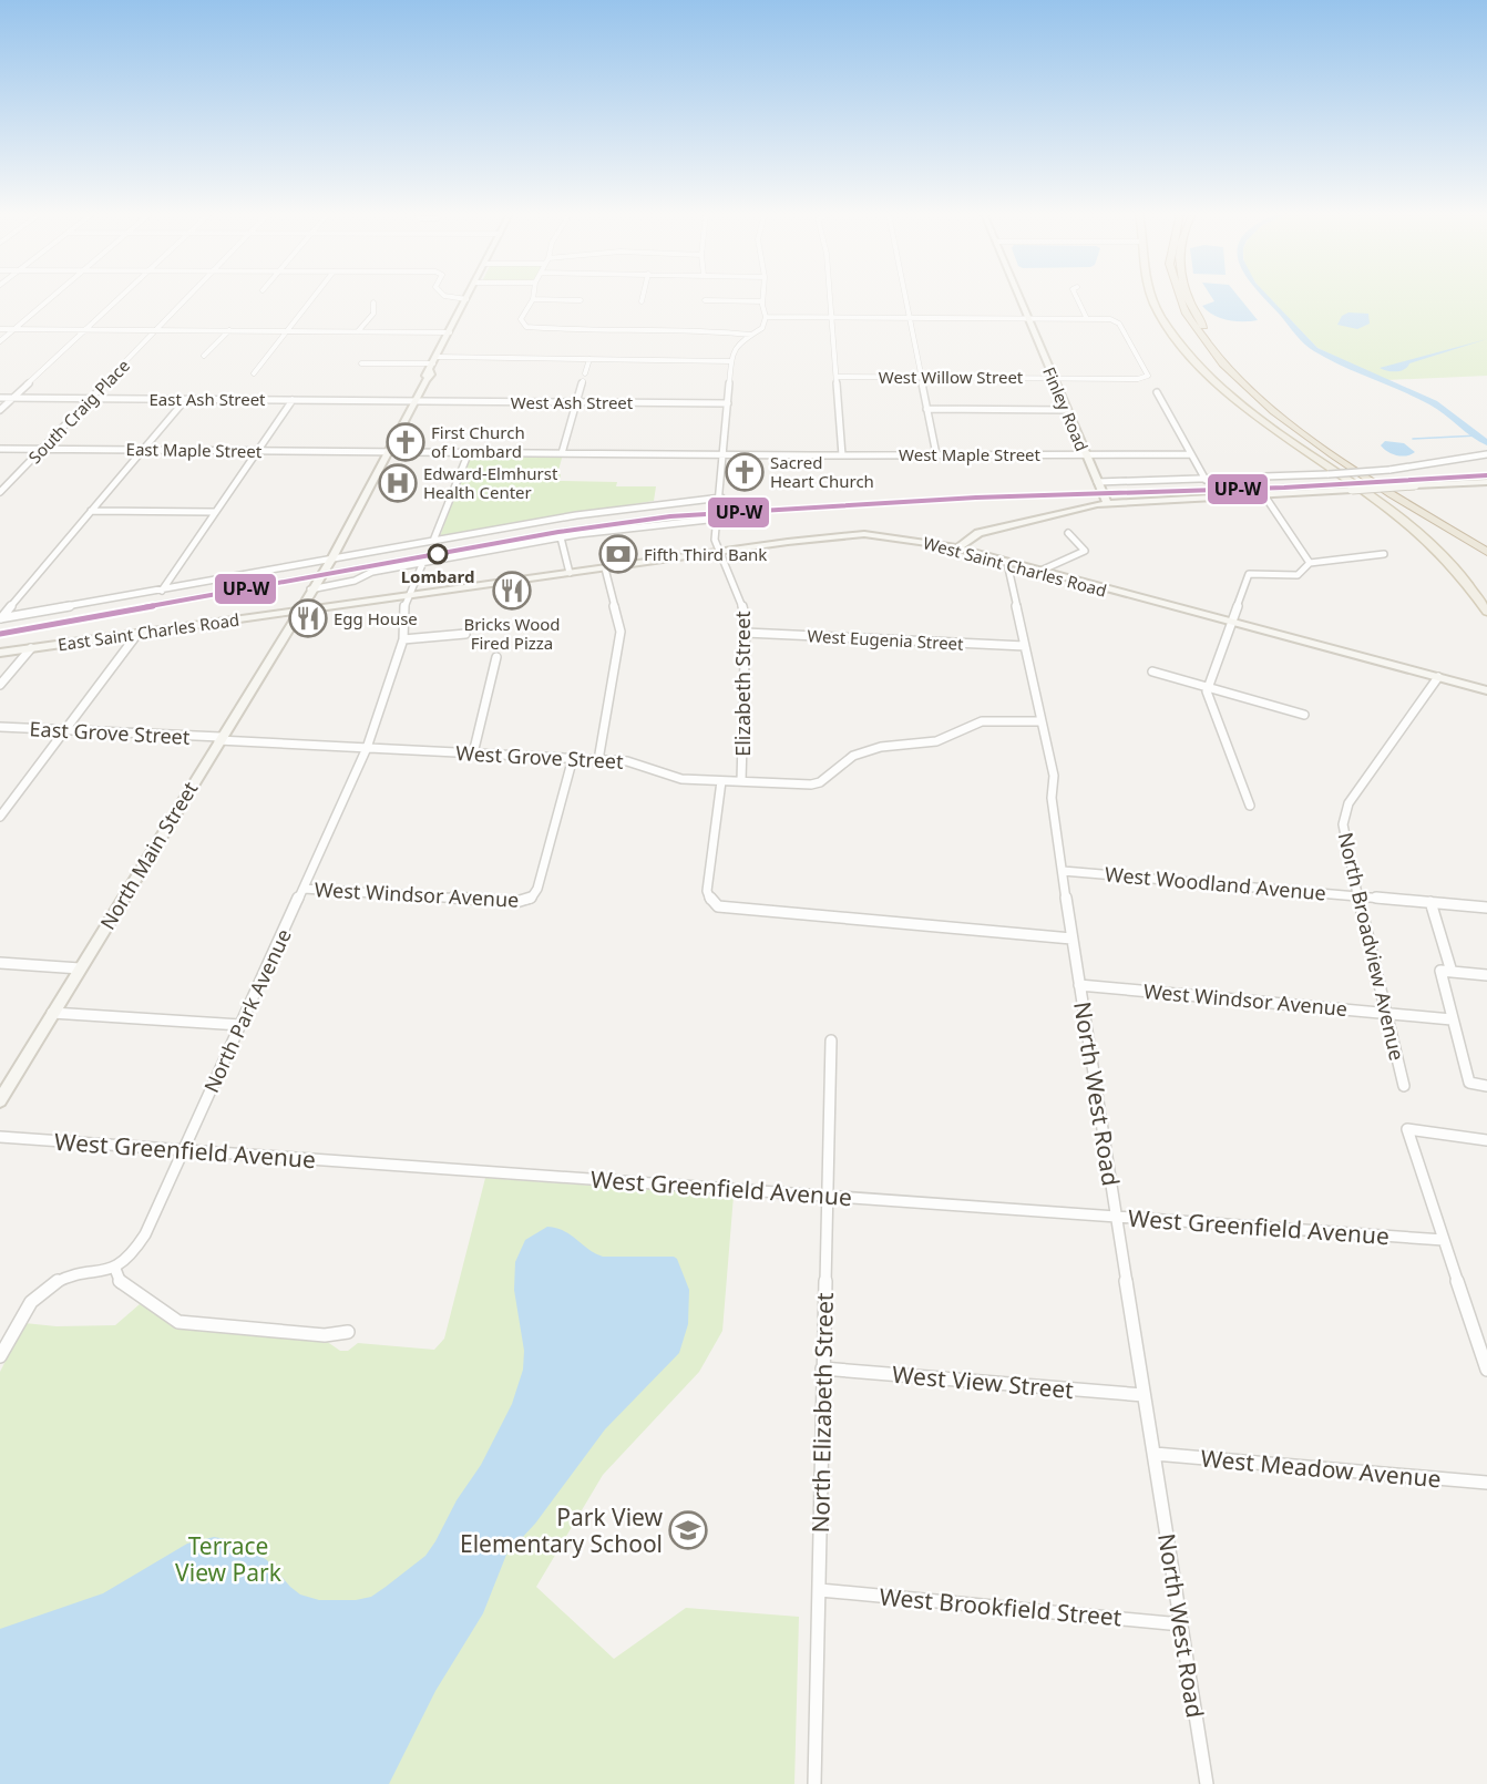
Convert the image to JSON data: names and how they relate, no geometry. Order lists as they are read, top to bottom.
{
  "streets": {
    "main road": [
      "Finley Road",
      "West Saint Charles Road",
      "East Saint Charles Road",
      "North Main Street"
    ],
    "street": [
      "West Willow Street",
      "East Ash Street",
      "West Ash Street",
      "South Craig Place",
      "East Maple Street",
      "West Maple Street",
      "West Eugenia Street",
      "Elizabeth Street",
      "East Grove Street",
      "West Grove Street",
      "West Woodland Avenue",
      "West Windsor Avenue",
      "North Broadview Avenue",
      "North Park Avenue",
      "North West Road",
      "West Greenfield Avenue",
      "West View Street",
      "North Elizabeth Street",
      "West Meadow Avenue",
      "West Brookfield Street"
    ]
  },
  "crossings": [
    ["West Willow Street", "Finley Road"],
    ["East Ash Street", "West Ash Street"],
    ["East Ash Street", "South Craig Place"],
    ["East Ash Street", "North Main Street"],
    ["West Ash Street", "North Main Street"],
    ["Finley Road", "West Maple Street"],
    ["South Craig Place", "East Maple Street"],
    ["East Maple Street", "West Maple Street"],
    ["East Maple Street", "North Main Street"],
    ["West Maple Street", "North Main Street"],
    ["West Saint Charles Road", "East Saint Charles Road"],
    ["West Saint Charles Road", "Elizabeth Street"],
    ["West Saint Charles Road", "North Main Street"],
    ["West Saint Charles Road", "North Broadview Avenue"],
    ["West Saint Charles Road", "North Park Avenue"],
    ["West Saint Charles Road", "North West Road"],
    ["East Saint Charles Road", "North Main Street"],
    ["West Eugenia Street", "Elizabeth Street"],
    ["West Eugenia Street", "North West Road"],
    ["Elizabeth Street", "West Grove Street"],
    ["East Grove Street", "West Grove Street"],
    ["East Grove Street", "North Main Street"],
    ["West Grove Street", "North Main Street"],
    ["West Grove Street", "West Windsor Avenue"],
    ["West Grove Street", "North Park Avenue"],
    ["West Grove Street", "North West Road"],
    ["West Woodland Avenue", "North Broadview Avenue"],
    ["West Woodland Avenue", "North West Road"],
    ["West Windsor Avenue", "North Broadview Avenue"],
    ["West Windsor Avenue", "North Park Avenue"],
    ["West Windsor Avenue", "North West Road"],
    ["North Park Avenue", "West Greenfield Avenue"],
    ["North West Road", "West Greenfield Avenue"],
    ["North West Road", "West View Street"],
    ["North West Road", "West Meadow Avenue"],
    ["North West Road", "West Brookfield Street"],
    ["West Greenfield Avenue", "North Elizabeth Street"],
    ["West View Street", "North Elizabeth Street"],
    ["North Elizabeth Street", "West Brookfield Street"]
  ],
  "parks": ["Terrace View Park"],
  "places": {
    "church": ["First Church of Lombard", "Sacred Heart Church"],
    "hospital": ["Edward-Elmhurst Health Center"],
    "other": ["Lombard"],
    "bank": ["Fifth Third Bank"],
    "restaurant": ["Bricks Wood Fired Pizza", "Egg House"],
    "school or university": ["Park View Elementary School"]
  },
  "lines": ["transit line UP-W"]
}
